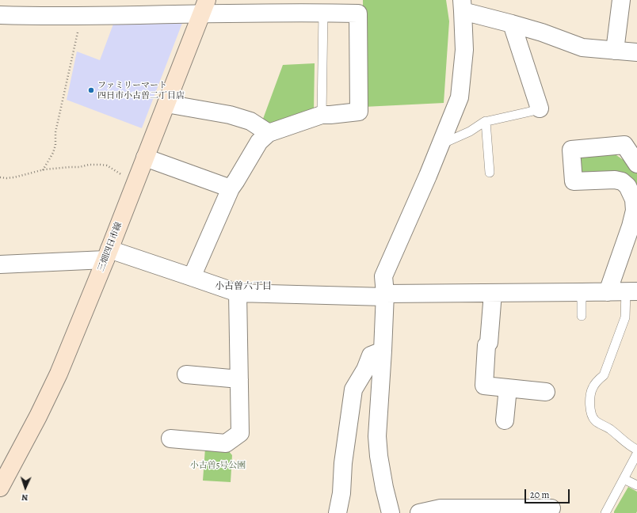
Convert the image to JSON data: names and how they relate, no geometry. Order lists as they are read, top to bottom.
{
  "streets": {
    "main road": ["三畑四日市線"]
  },
  "districts": ["小古曽六丁目"],
  "parks": ["小古曽5号公園"],
  "places": ["ファミリーマート 四日市小古曽二丁目店"],
  "scale_bar": "20 m",
  "north": "bottom"
}
